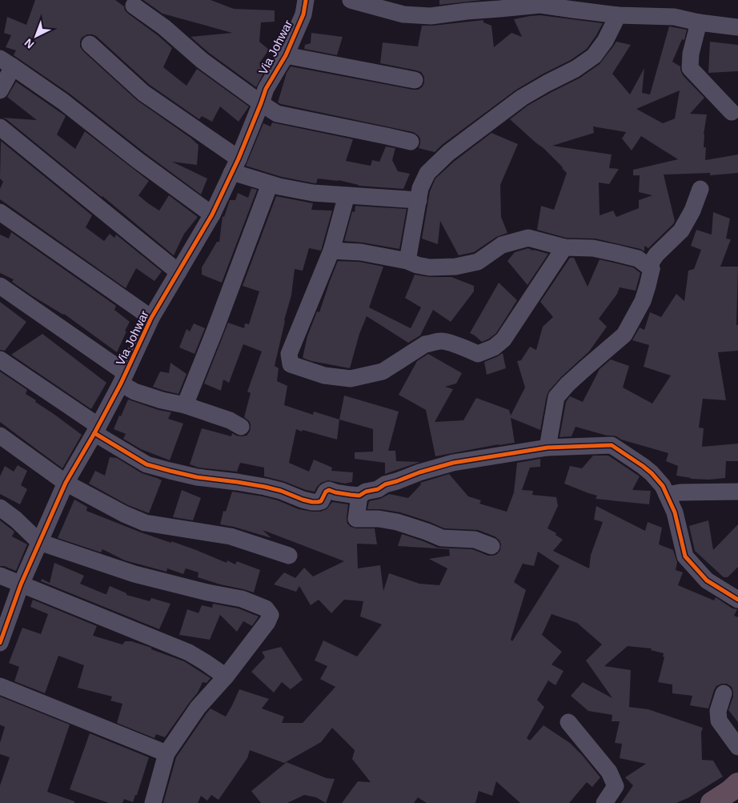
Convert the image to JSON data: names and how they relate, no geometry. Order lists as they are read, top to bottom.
{
  "streets": {
    "street": ["Via Johwar"]
  },
  "north": "bottom left"
}
